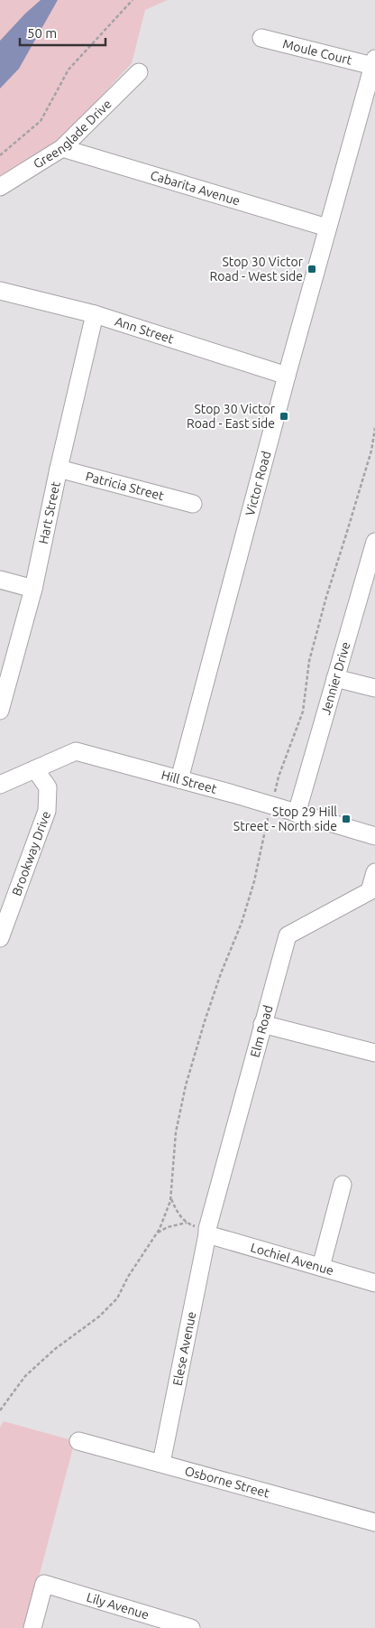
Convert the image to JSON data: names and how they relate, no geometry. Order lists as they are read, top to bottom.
{
  "streets": {
    "street": [
      "Moule Court",
      "Greenglade Drive",
      "Cabarita Avenue",
      "Ann Street",
      "Victor Road",
      "Patricia Street",
      "Hart Street",
      "Jennier Drive",
      "Hill Street",
      "Brookway Drive",
      "Elm Road",
      "Lochiel Avenue",
      "Elese Avenue",
      "Osborne Street",
      "Lily Avenue"
    ]
  },
  "crossings": [
    ["Moule Court", "Victor Road"],
    ["Greenglade Drive", "Cabarita Avenue"],
    ["Cabarita Avenue", "Victor Road"],
    ["Ann Street", "Victor Road"],
    ["Ann Street", "Hart Street"],
    ["Victor Road", "Hill Street"],
    ["Patricia Street", "Hart Street"],
    ["Jennier Drive", "Hill Street"],
    ["Hill Street", "Brookway Drive"],
    ["Elm Road", "Lochiel Avenue"],
    ["Elm Road", "Elese Avenue"],
    ["Lochiel Avenue", "Elese Avenue"],
    ["Elese Avenue", "Osborne Street"]
  ],
  "places": {
    "transit": ["Stop 30 Victor Road - West side", "Stop 30 Victor Road - East side", "Stop 29 Hill Street - North side"]
  },
  "scale_bar": "50 m"
}
